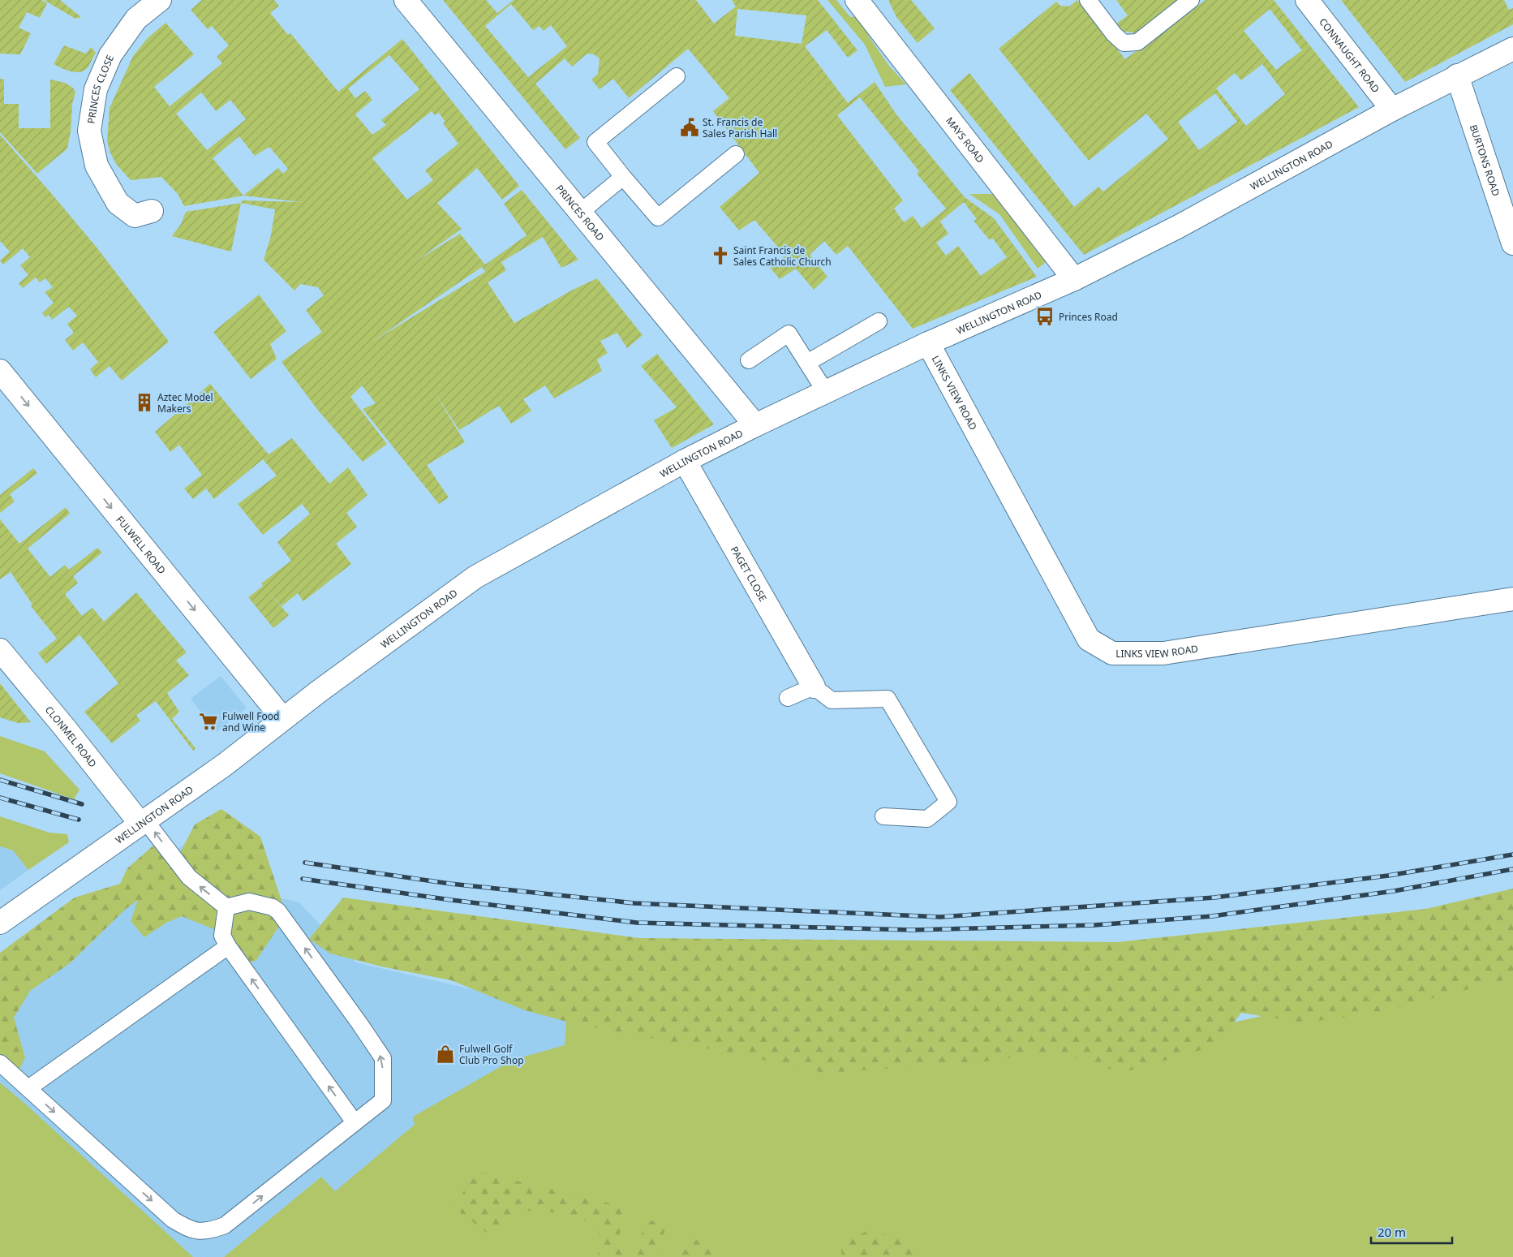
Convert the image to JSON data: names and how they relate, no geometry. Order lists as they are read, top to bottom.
{
  "streets": {
    "street": [
      "CONNAUGHT ROAD",
      "PRINCES CLOSE",
      "MAYS ROAD",
      "BURTONS ROAD",
      "WELLINGTON ROAD",
      "PRINCES ROAD",
      "LINKS VIEW ROAD",
      "FULWELL ROAD",
      "PAGET CLOSE",
      "CLONMEL ROAD"
    ]
  },
  "crossings": [
    ["CONNAUGHT ROAD", "WELLINGTON ROAD"],
    ["MAYS ROAD", "WELLINGTON ROAD"],
    ["BURTONS ROAD", "WELLINGTON ROAD"],
    ["WELLINGTON ROAD", "PRINCES ROAD"],
    ["WELLINGTON ROAD", "LINKS VIEW ROAD"],
    ["WELLINGTON ROAD", "FULWELL ROAD"],
    ["WELLINGTON ROAD", "PAGET CLOSE"],
    ["WELLINGTON ROAD", "CLONMEL ROAD"]
  ],
  "one_way": ["FULWELL ROAD"],
  "places": {
    "public building": ["St. Francis de Sales Parish Hall"],
    "church": ["Saint Francis de Sales Catholic Church"],
    "bus stop": ["Princes Road"],
    "building": ["Aztec Model Makers"],
    "supermarket": ["Fulwell Food and Wine"],
    "shop": ["Fulwell Golf Club Pro Shop"]
  },
  "scale_bar": "20 m"
}
